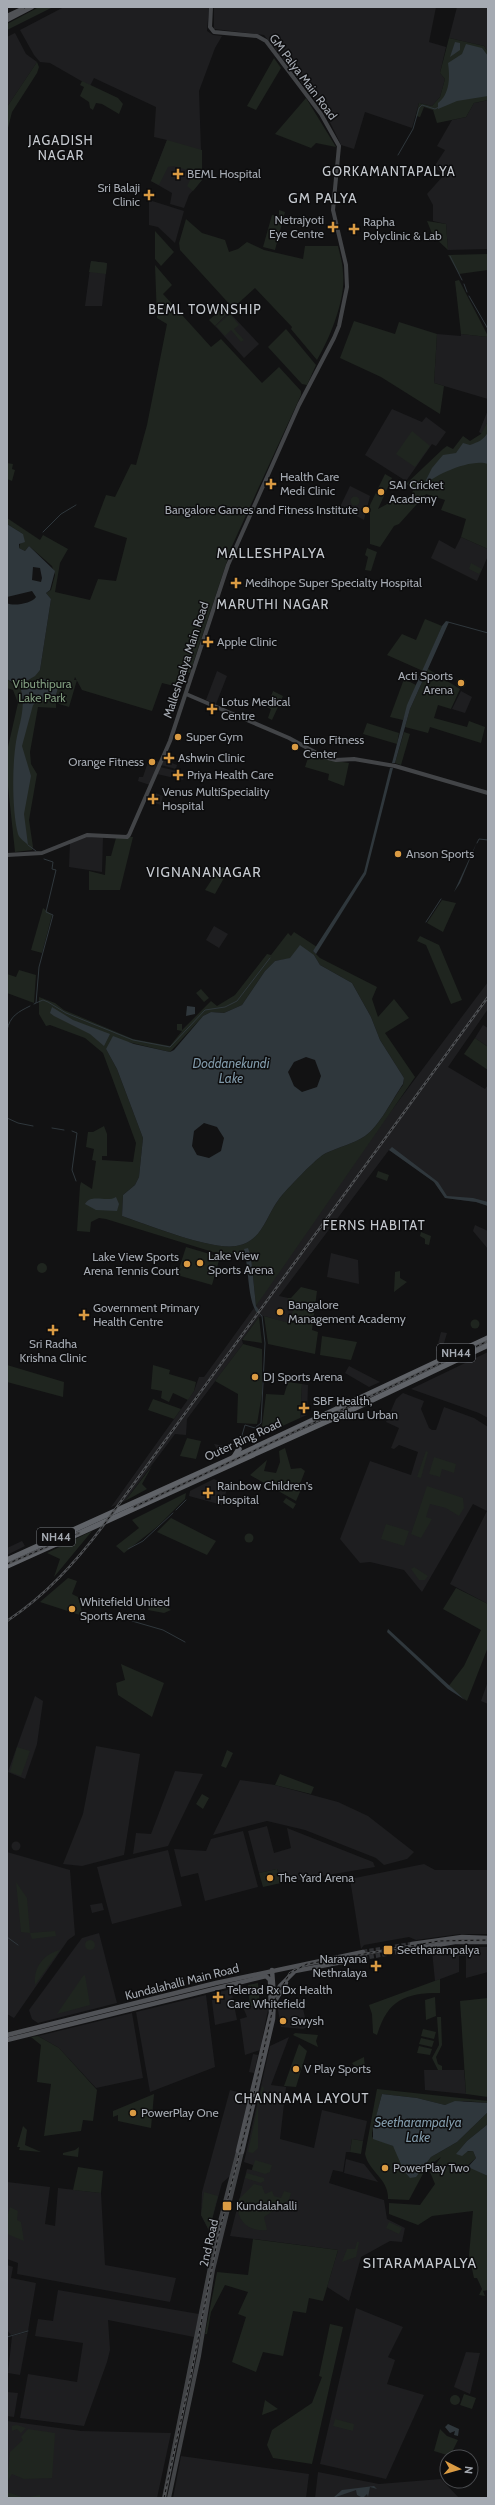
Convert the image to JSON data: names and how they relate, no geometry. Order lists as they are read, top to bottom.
{
  "streets": {
    "highway": ["NH44", "Outer Ring Road"],
    "main road": [
      "GM Palya Main Road",
      "Malleshpalya Main Road",
      "Kundalahalli Main Road",
      "2nd Road"
    ]
  },
  "crossings": [
    ["GM Palya Main Road", "Malleshpalya Main Road"],
    ["Kundalahalli Main Road", "2nd Road"]
  ],
  "districts": [
    "JAGADISH NAGAR",
    "GORKAMANTAPALYA",
    "GM PALYA",
    "BEML TOWNSHIP",
    "MALLESHPALYA",
    "MARUTHI NAGAR",
    "VIGNANANAGAR",
    "FERNS HABITAT",
    "CHANNAMA LAYOUT",
    "SITARAMAPALYA"
  ],
  "water": ["Doddanekundi Lake", "Seetharampalya Lake"],
  "parks": ["Vibuthipura Lake Park"],
  "places": {
    "health": [
      "BEML Hospital",
      "Sri Balaji Clinic",
      "Netrajyoti Eye Centre",
      "Rapha Polyclinic & Lab",
      "Health Care Medi Clinic",
      "Medihope Super Specialty Hospital",
      "Apple Clinic",
      "Lotus Medical Centre",
      "Ashwin Clinic",
      "Priya Health Care",
      "Venus MultiSpeciality Hospital",
      "Government Primary Health Centre",
      "Sri Radha Krishna Clinic",
      "SBF Health, Bengaluru Urban",
      "Rainbow Children's Hospital",
      "Narayana Nethralaya",
      "Telerad Rx Dx Health Care Whitefield"
    ],
    "other": [
      "SAI Cricket Academy",
      "Bangalore Games and Fitness Institute",
      "Acti Sports Arena",
      "Super Gym",
      "Euro Fitness Center",
      "Orange Fitness",
      "Anson Sports",
      "Lake View Sports Arena",
      "Lake View Sports Arena Tennis Court",
      "Bangalore Management Academy",
      "DJ Sports Arena",
      "Whitefield United Sports Arena",
      "The Yard Arena",
      "Swysh",
      "V Play Sports",
      "PowerPlay One",
      "PowerPlay Two"
    ],
    "transit": ["Seetharampalya", "Kundalahalli"]
  },
  "north": "right"
}
